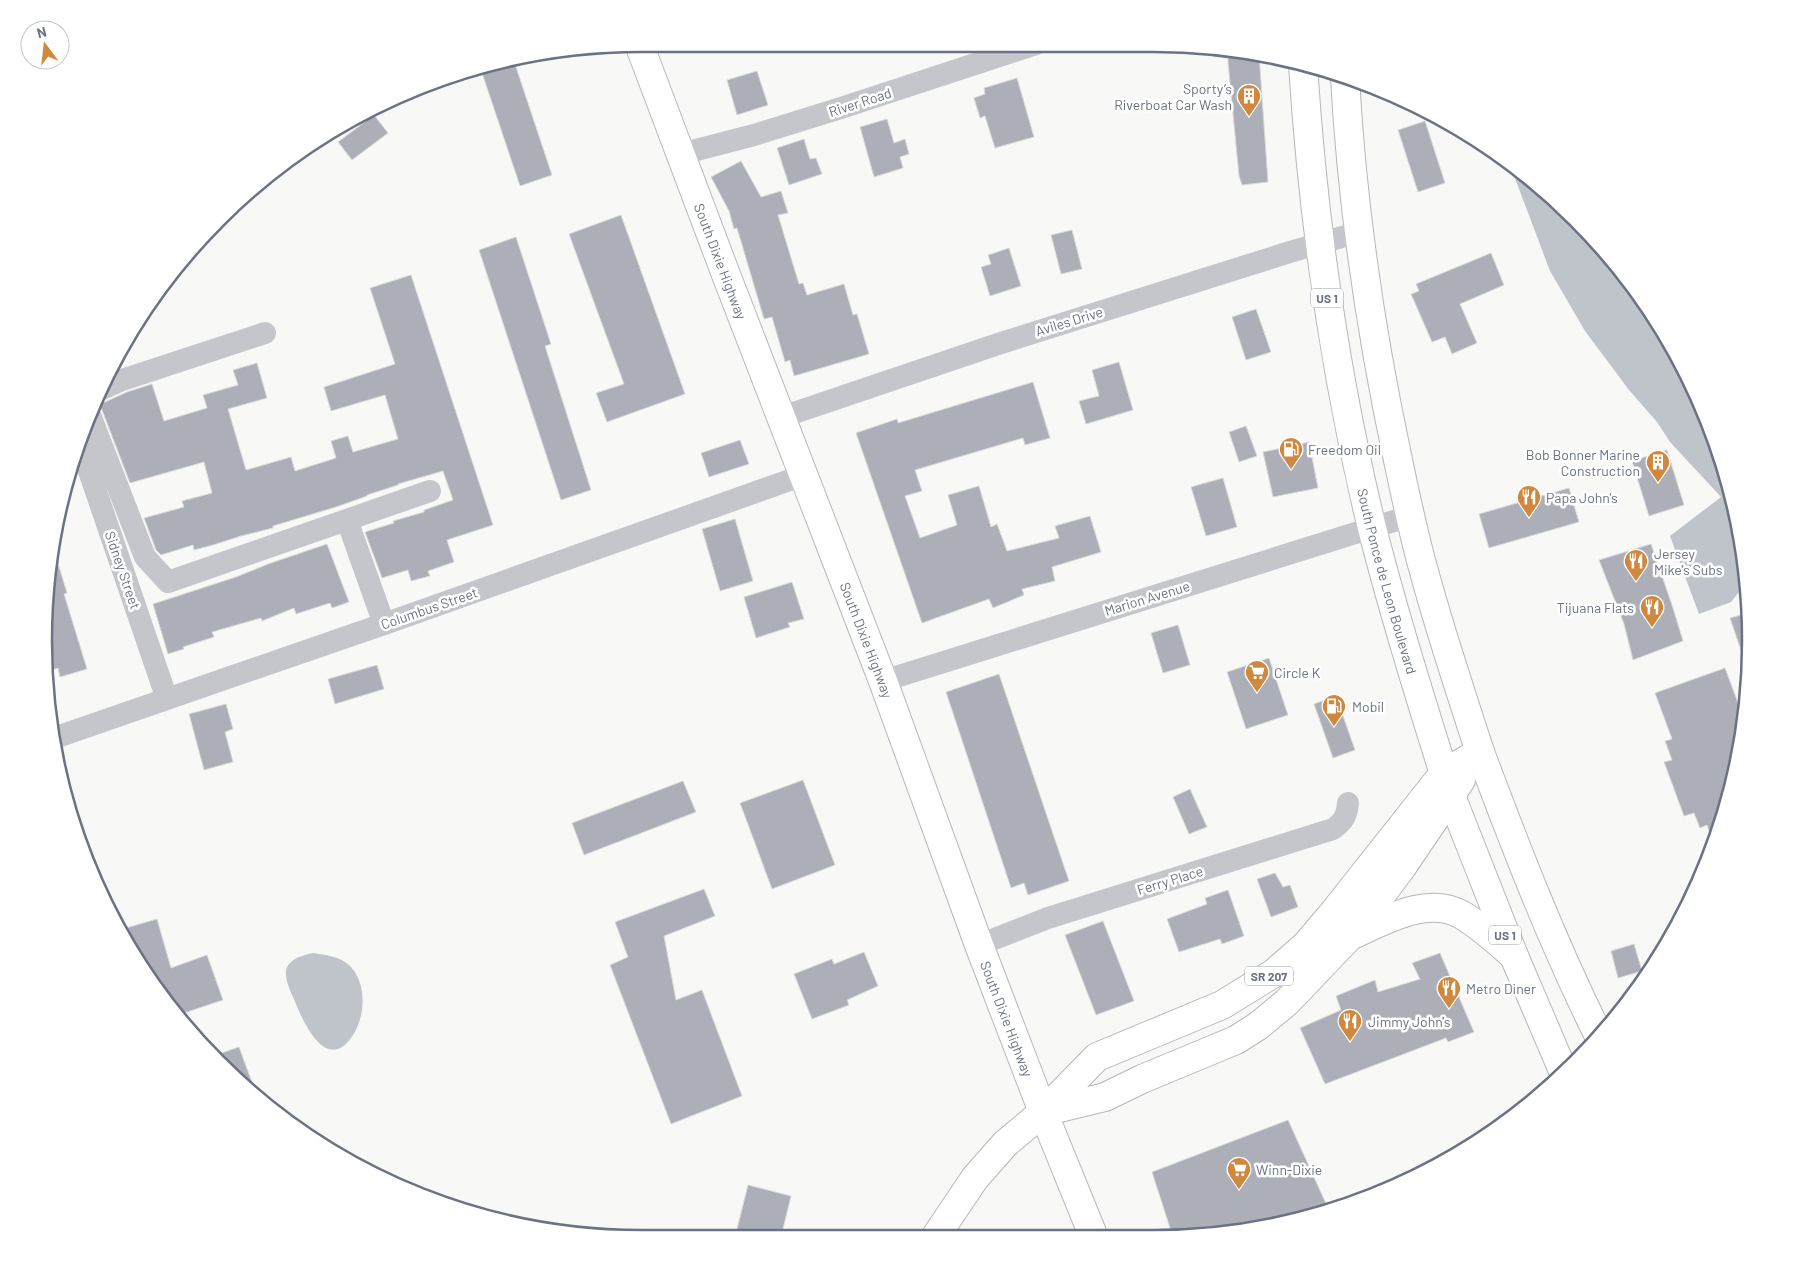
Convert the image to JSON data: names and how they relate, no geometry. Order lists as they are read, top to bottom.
{
  "streets": {
    "main road": [
      "South Dixie Highway",
      "US 1",
      "South Ponce de Leon Boulevard",
      "SR 207"
    ],
    "street": [
      "River Road",
      "Aviles Drive",
      "Sidney Street",
      "Marion Avenue",
      "Columbus Street",
      "Ferry Place"
    ]
  },
  "crossings": [
    ["River Road", "South Dixie Highway"],
    ["South Dixie Highway", "Aviles Drive"],
    ["South Dixie Highway", "Marion Avenue"],
    ["South Dixie Highway", "Columbus Street"],
    ["South Dixie Highway", "Ferry Place"],
    ["South Dixie Highway", "SR 207"],
    ["Aviles Drive", "South Ponce de Leon Boulevard"],
    ["Sidney Street", "Columbus Street"],
    ["South Ponce de Leon Boulevard", "Marion Avenue"],
    ["South Ponce de Leon Boulevard", "SR 207"]
  ],
  "places": {
    "building": ["Sporty’s Riverboat Car Wash", "Bob Bonner Marine Construction"],
    "fuel station": ["Freedom Oil", "Mobil"],
    "restaurant": [
      "Papa John's",
      "Jersey Mike's Subs",
      "Tijuana Flats",
      "Metro Diner",
      "Jimmy John's"
    ],
    "supermarket": ["Circle K", "Winn-Dixie"]
  },
  "north": "top"
}
